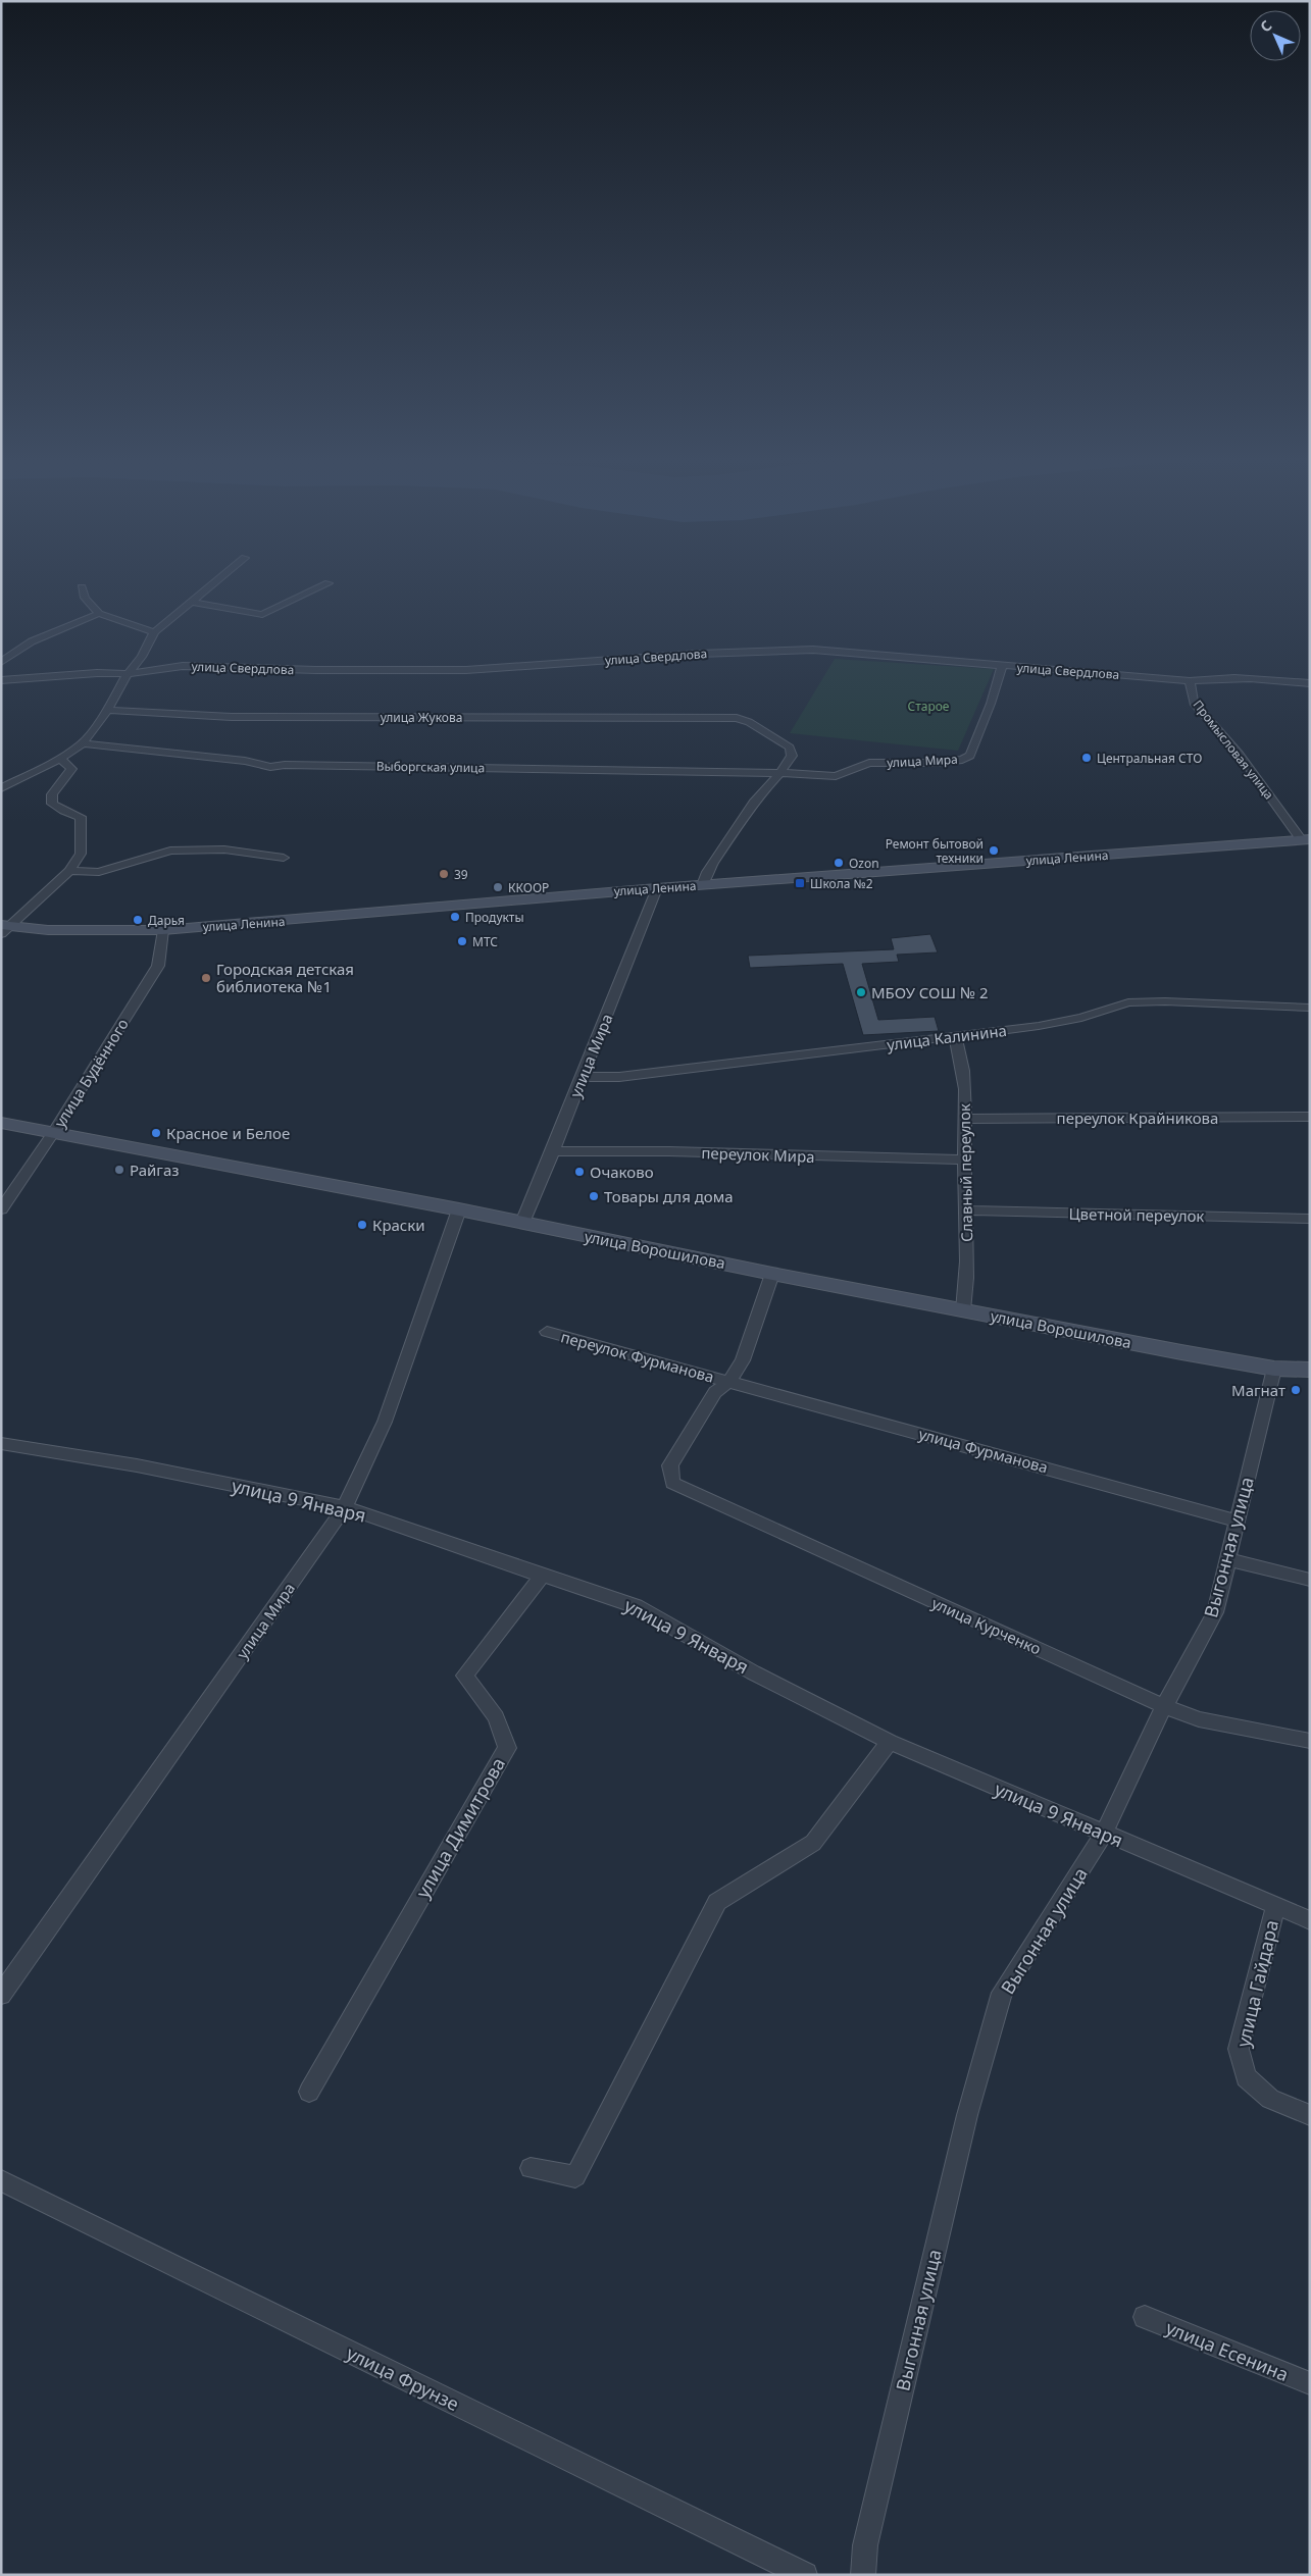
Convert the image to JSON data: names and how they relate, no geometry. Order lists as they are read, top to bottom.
{
  "streets": {
    "main road": ["улица Ленина", "улица Ворошилова"],
    "street": [
      "улица Свердлова",
      "улица Жукова",
      "Промысловая улица",
      "улица Мира",
      "Выборгская улица",
      "улица Калинина",
      "улица Будённого",
      "переулок Крайникова",
      "переулок Мира",
      "Славный переулок",
      "Цветной переулок",
      "переулок Фурманова",
      "улица Фурманова",
      "улица 9 Января",
      "Выгонная улица",
      "улица Курченко",
      "улица Димитрова",
      "улица Гайдара",
      "улица Есенина",
      "улица Фрунзе"
    ]
  },
  "crossings": [
    ["улица Свердлова", "Промысловая улица"],
    ["улица Свердлова", "улица Мира"],
    ["улица Жукова", "улица Мира"],
    ["улица Жукова", "Выборгская улица"],
    ["Промысловая улица", "улица Ленина"],
    ["улица Мира", "Выборгская улица"],
    ["улица Мира", "улица Ленина"],
    ["улица Мира", "улица Калинина"],
    ["улица Мира", "переулок Мира"],
    ["улица Мира", "улица Ворошилова"],
    ["улица Мира", "улица 9 Января"],
    ["улица Ленина", "улица Будённого"],
    ["улица Калинина", "Славный переулок"],
    ["улица Будённого", "улица Ворошилова"],
    ["переулок Крайникова", "Славный переулок"],
    ["переулок Мира", "Славный переулок"],
    ["Славный переулок", "Цветной переулок"],
    ["Славный переулок", "улица Ворошилова"],
    ["улица Ворошилова", "Выгонная улица"],
    ["переулок Фурманова", "улица Фурманова"],
    ["переулок Фурманова", "улица Курченко"],
    ["улица Фурманова", "Выгонная улица"],
    ["улица Фурманова", "улица Курченко"],
    ["улица 9 Января", "Выгонная улица"],
    ["улица 9 Января", "улица Димитрова"],
    ["улица 9 Января", "улица Гайдара"],
    ["Выгонная улица", "улица Курченко"]
  ],
  "parks": ["Старое"],
  "places": {
    "other": [
      "Центральная СТО",
      "Ремонт бытовой техники",
      "Ozon",
      "39",
      "ККООР",
      "Продукты",
      "Дарья",
      "МТС",
      "Городская детская библиотека №1",
      "МБОУ СОШ № 2",
      "Красное и Белое",
      "Райгаз",
      "Очаково",
      "Товары для дома",
      "Краски",
      "Магнат"
    ],
    "transit": ["Школа №2"]
  },
  "north": "top left"
}
